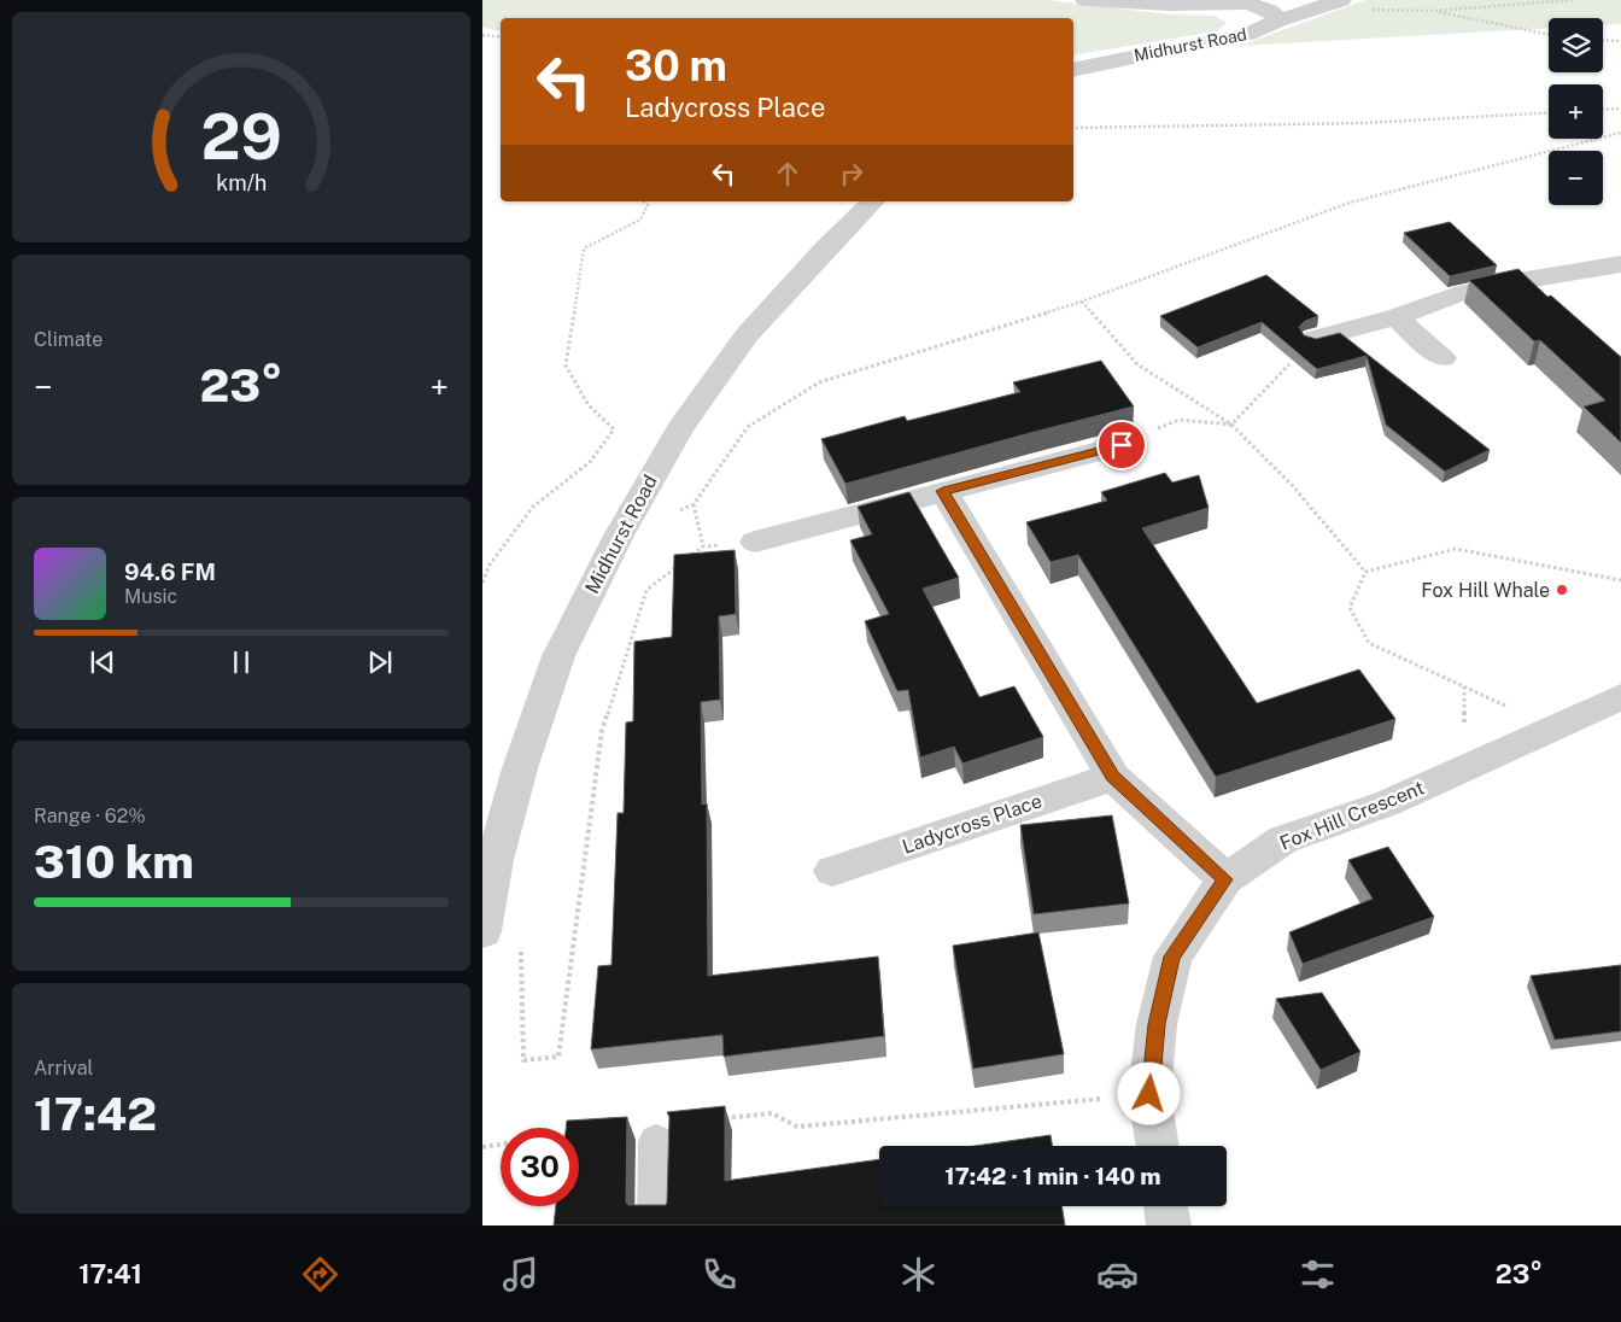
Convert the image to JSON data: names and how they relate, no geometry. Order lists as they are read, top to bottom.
{
  "streets": {
    "street": ["Midhurst Road", "Fox Hill Crescent", "Ladycross Place"]
  },
  "places": ["Fox Hill Whale"],
  "page": {
    "map_buttons": ["+", "−"],
    "turn": ["30 m", "Ladycross Place"],
    "tile": [
      "Climate",
      ["Range · 62%", "310 km"],
      ["Arrival", "17:42"]
    ],
    "heat": ["−", "23°", "+"],
    "song": ["94.6 FM", "Music"],
    "limit": "30",
    "trip": "17:42 · 1 min · 140 m",
    "tabs": ["17:41", "23°"],
    "gauge": ["29", "km/h"]
  }
}
